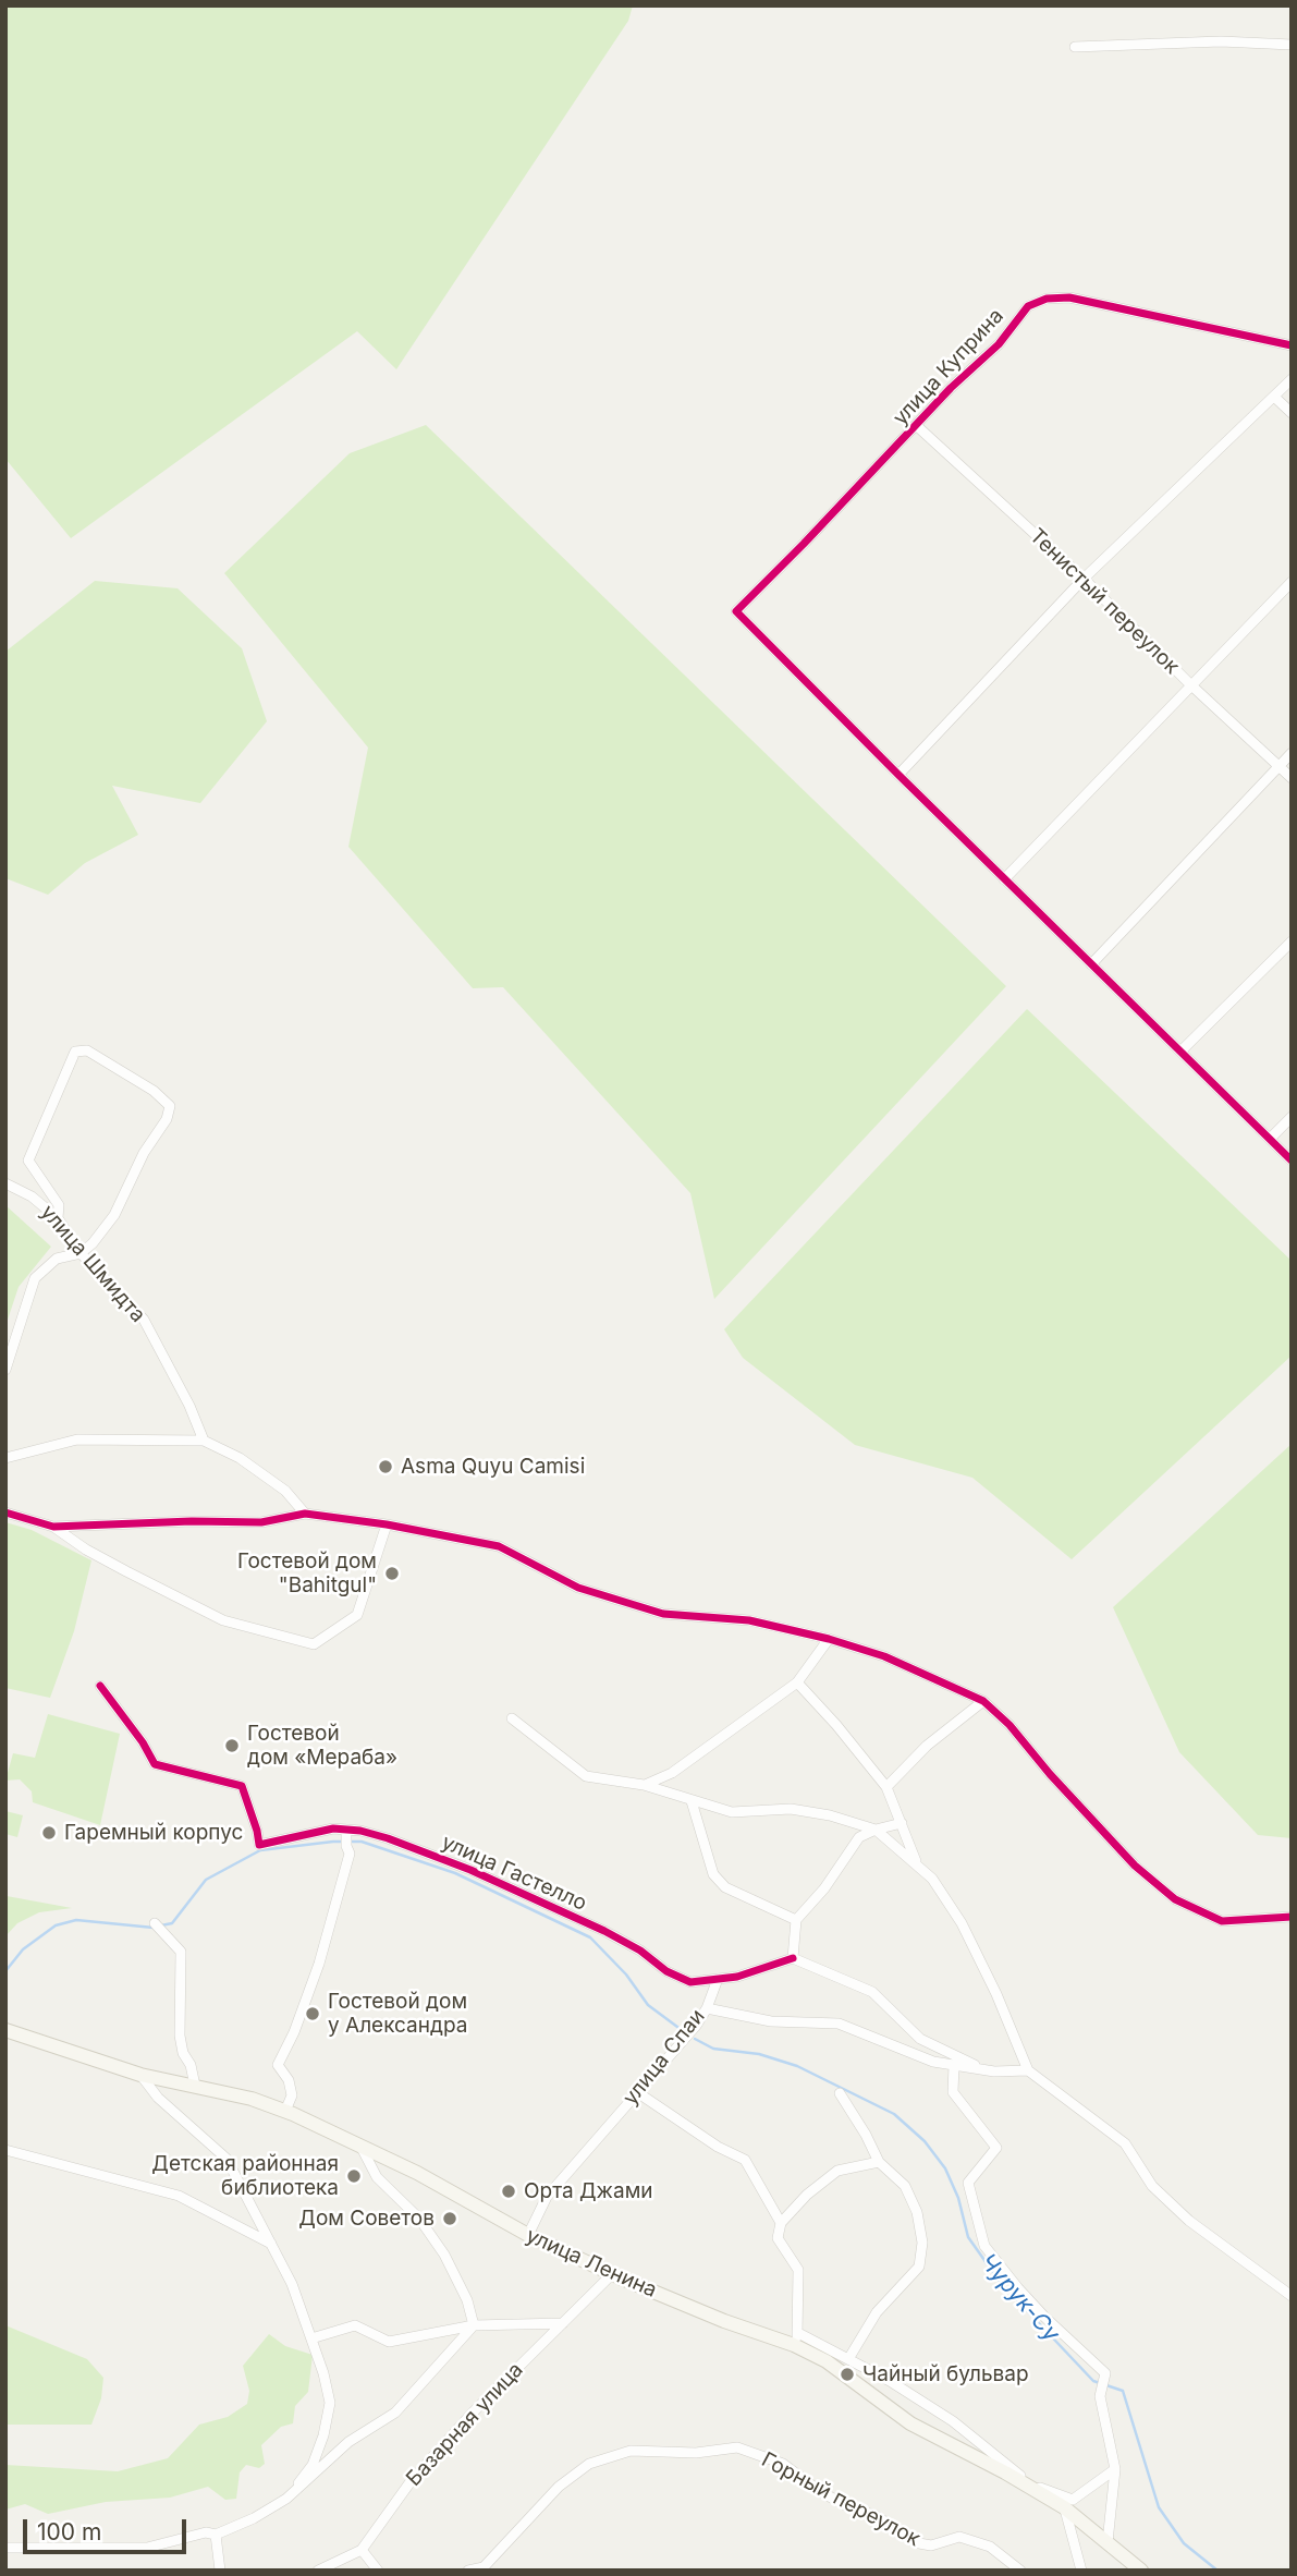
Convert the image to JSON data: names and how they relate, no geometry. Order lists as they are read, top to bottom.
{
  "streets": {
    "main road": ["улица Ленина"],
    "street": [
      "улица Куприна",
      "Тенистый переулок",
      "улица Шмидта",
      "улица Гастелло",
      "улица Спаи",
      "Базарная улица",
      "Горный переулок"
    ]
  },
  "crossings": [
    ["улица Куприна", "Тенистый переулок"],
    ["улица Гастелло", "улица Спаи"],
    ["улица Спаи", "улица Ленина"],
    ["улица Ленина", "Базарная улица"]
  ],
  "water": ["Чурук-Су"],
  "places": [
    "Asma Quyu Camisi",
    "Гостевой дом \"Bahitgul\"",
    "Гостевой дом «Мераба»",
    "Гаремный корпус",
    "Гостевой дом у Александра",
    "Детская районная библиотека",
    "Орта Джами",
    "Дом Советов",
    "Чайный бульвар"
  ],
  "scale_bar": "100 m"
}
